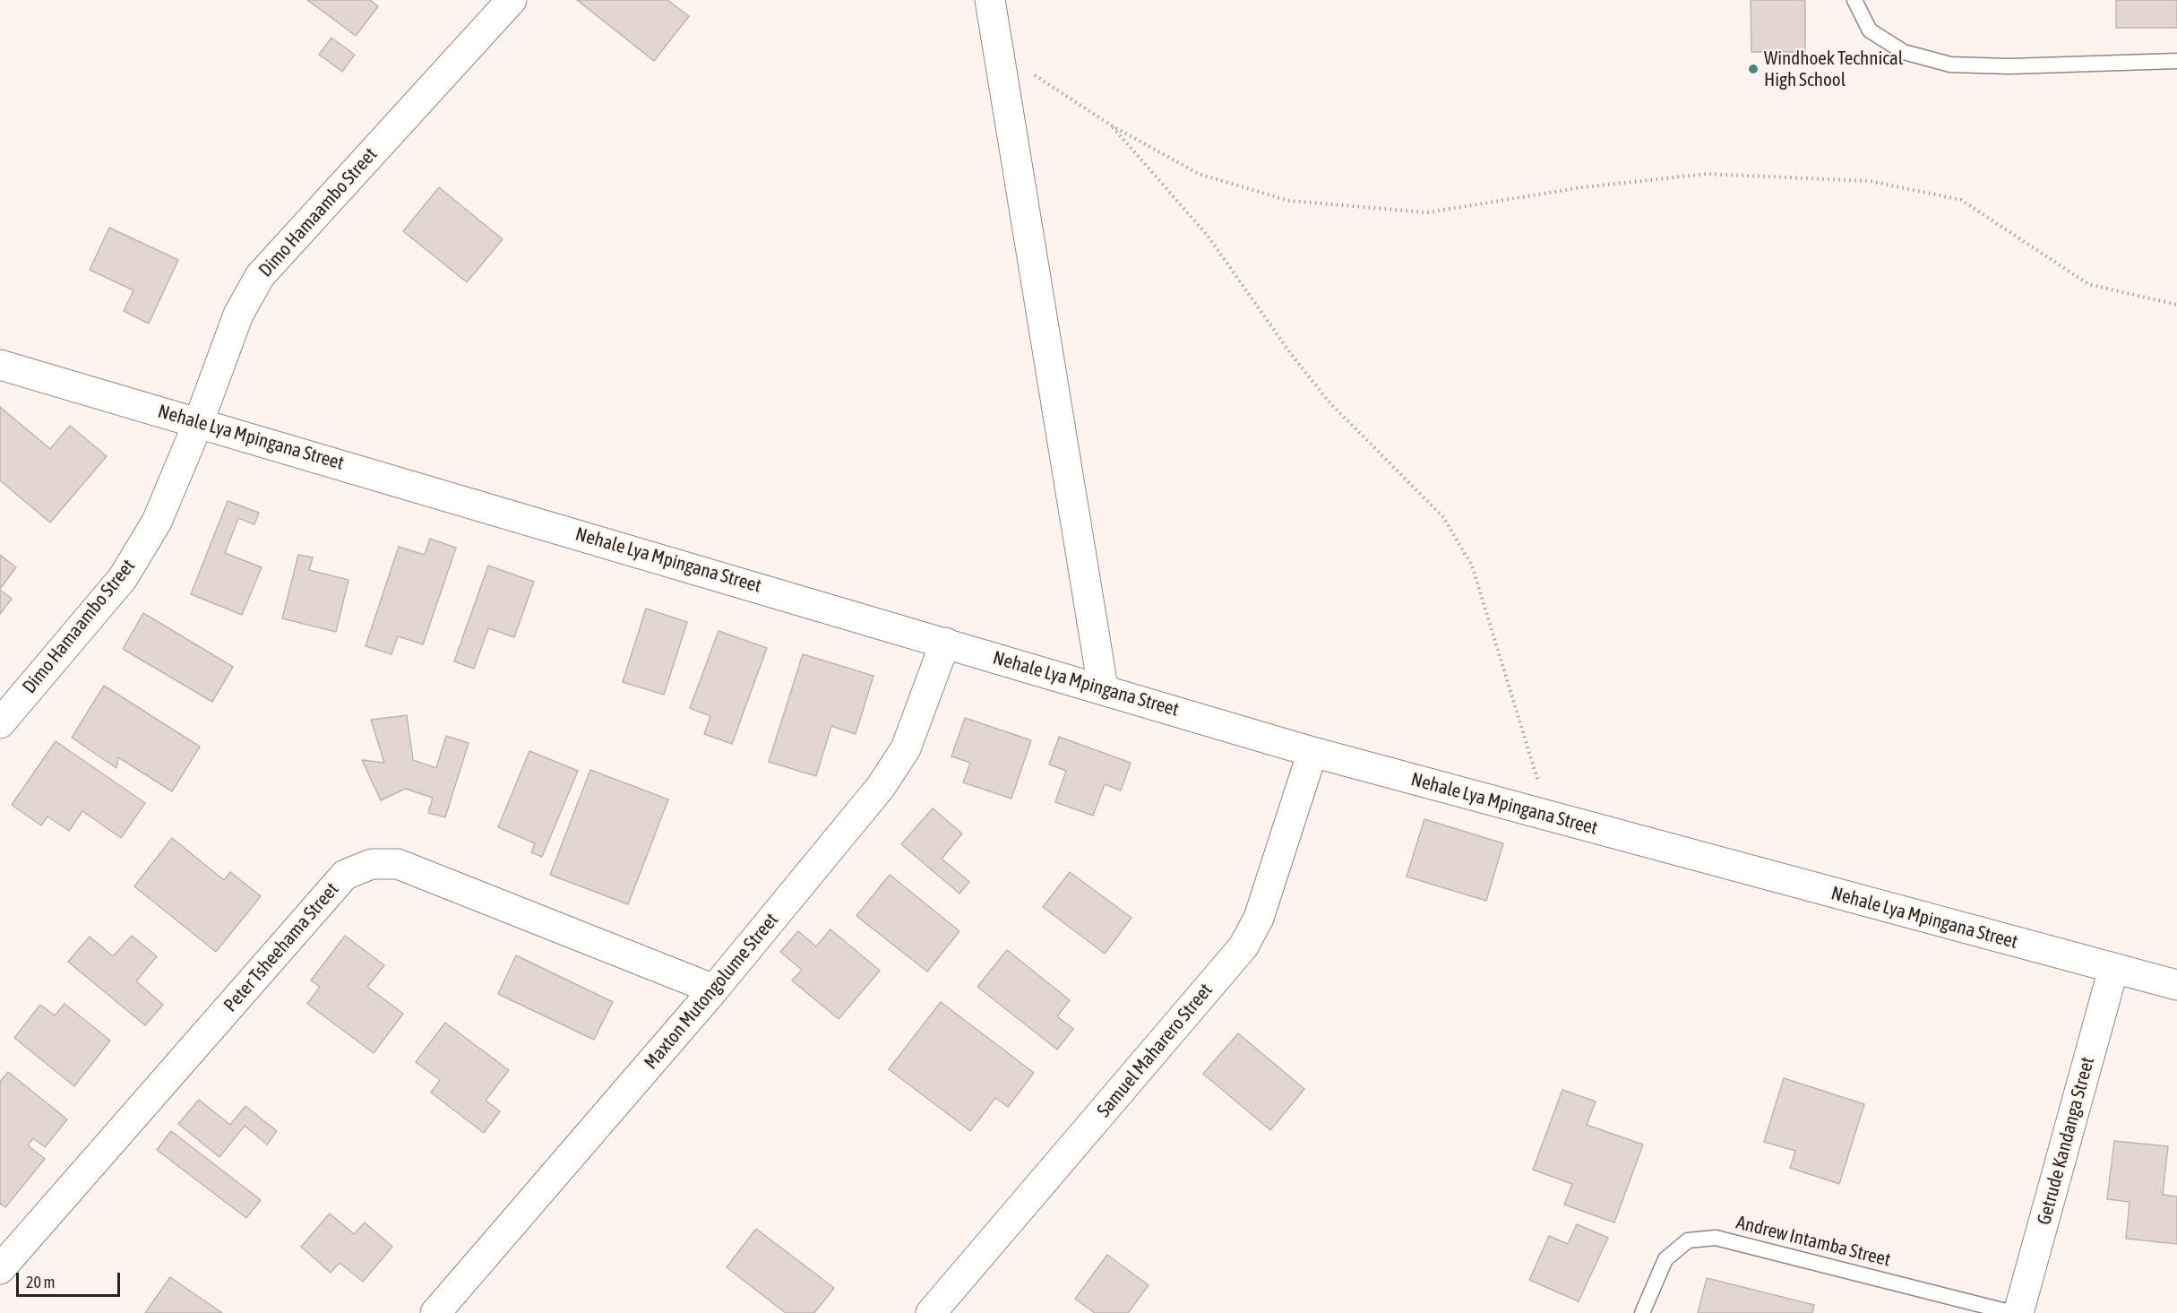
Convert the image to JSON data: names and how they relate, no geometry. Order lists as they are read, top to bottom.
{
  "streets": {
    "street": [
      "Dimo Hamaambo Street",
      "Nehale Lya Mpingana Street",
      "Peter Tsheehama Street",
      "Maxton Mutongolume Street",
      "Samuel Maharero Street",
      "Getrude Kandanga Street"
    ],
    "lane": ["Andrew Intamba Street"]
  },
  "crossings": [
    ["Dimo Hamaambo Street", "Nehale Lya Mpingana Street"],
    ["Nehale Lya Mpingana Street", "Maxton Mutongolume Street"],
    ["Nehale Lya Mpingana Street", "Samuel Maharero Street"],
    ["Nehale Lya Mpingana Street", "Getrude Kandanga Street"],
    ["Peter Tsheehama Street", "Maxton Mutongolume Street"]
  ],
  "places": ["Windhoek Technical High School"],
  "scale_bar": "20 m"
}
